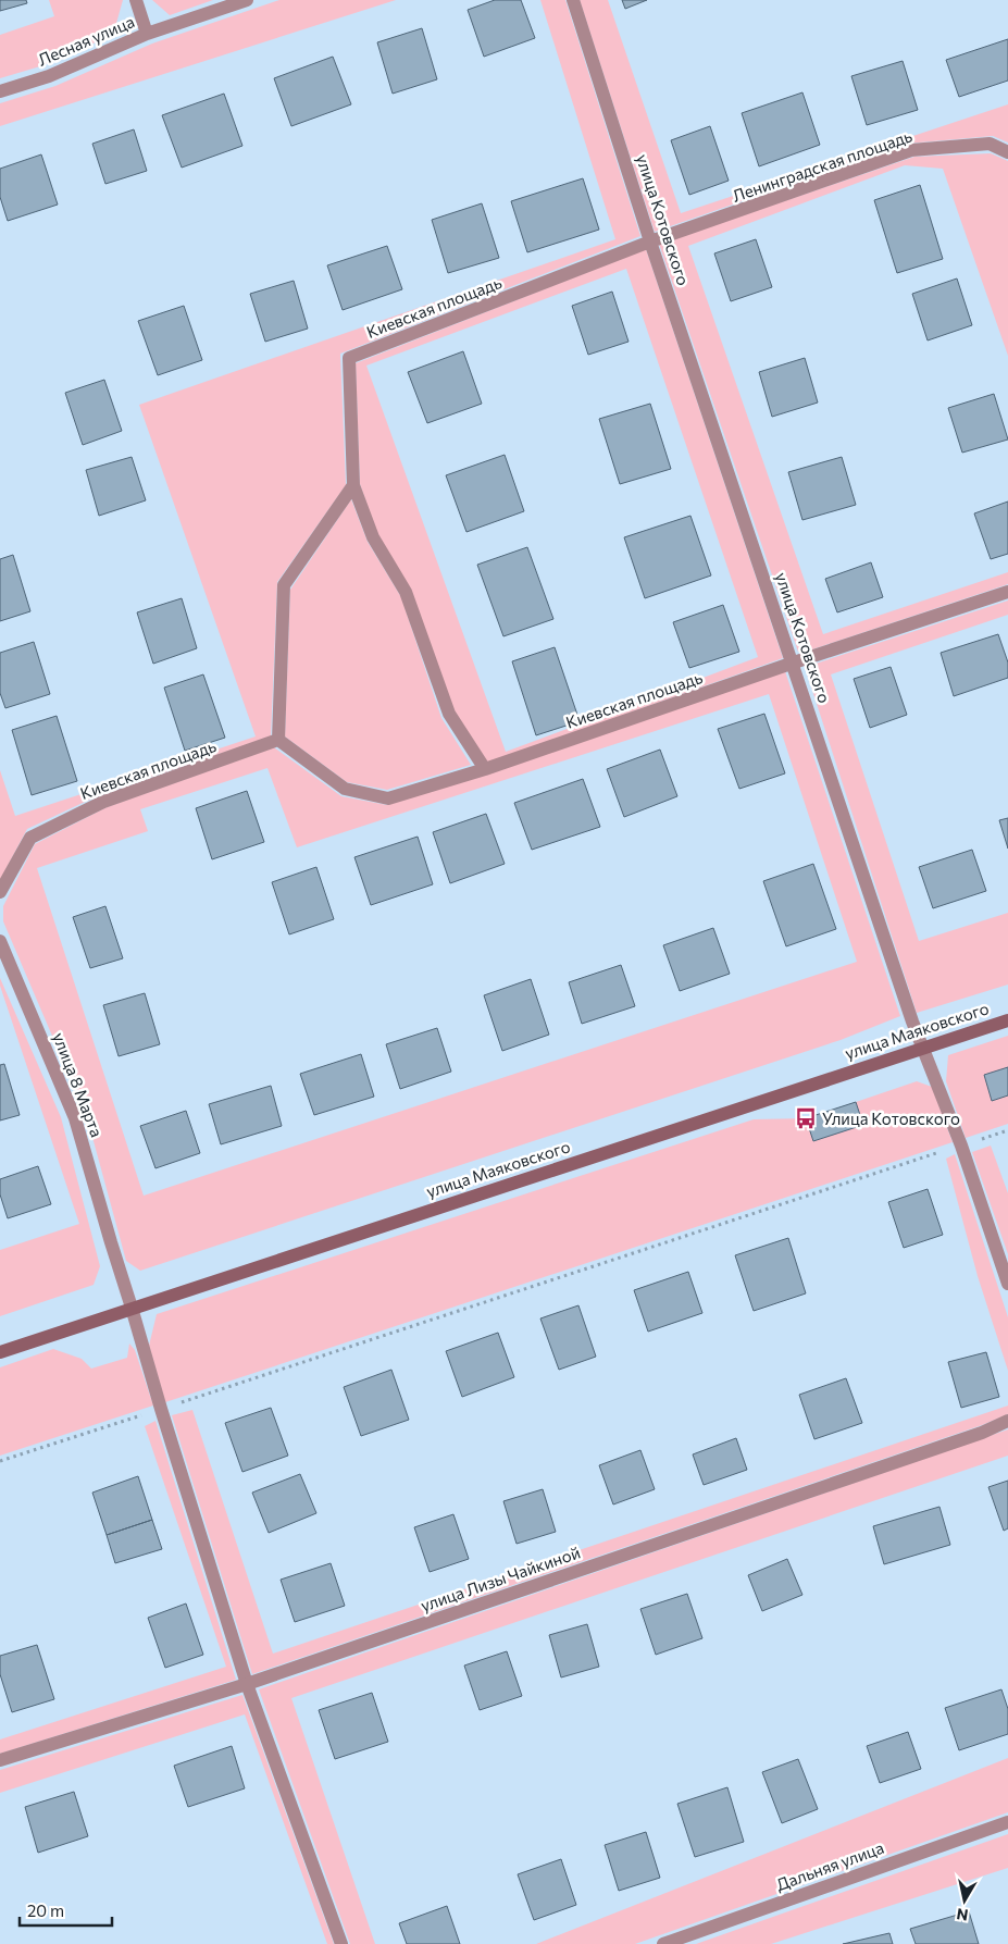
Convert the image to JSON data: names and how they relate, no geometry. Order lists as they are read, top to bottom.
{
  "streets": {
    "main road": ["улица Маяковского"],
    "street": [
      "Лесная улица",
      "Ленинградская площадь",
      "улица Котовского",
      "Киевская площадь",
      "улица 8 Марта",
      "улица Лизы Чайкиной",
      "Дальняя улица"
    ]
  },
  "crossings": [
    ["Ленинградская площадь", "улица Котовского"],
    ["Ленинградская площадь", "Киевская площадь"],
    ["улица Котовского", "Киевская площадь"],
    ["улица Котовского", "улица Маяковского"],
    ["улица Маяковского", "улица 8 Марта"],
    ["улица 8 Марта", "улица Лизы Чайкиной"]
  ],
  "places": {
    "bus stop": ["Улица Котовского"]
  },
  "scale_bar": "20 m",
  "north": "bottom"
}
